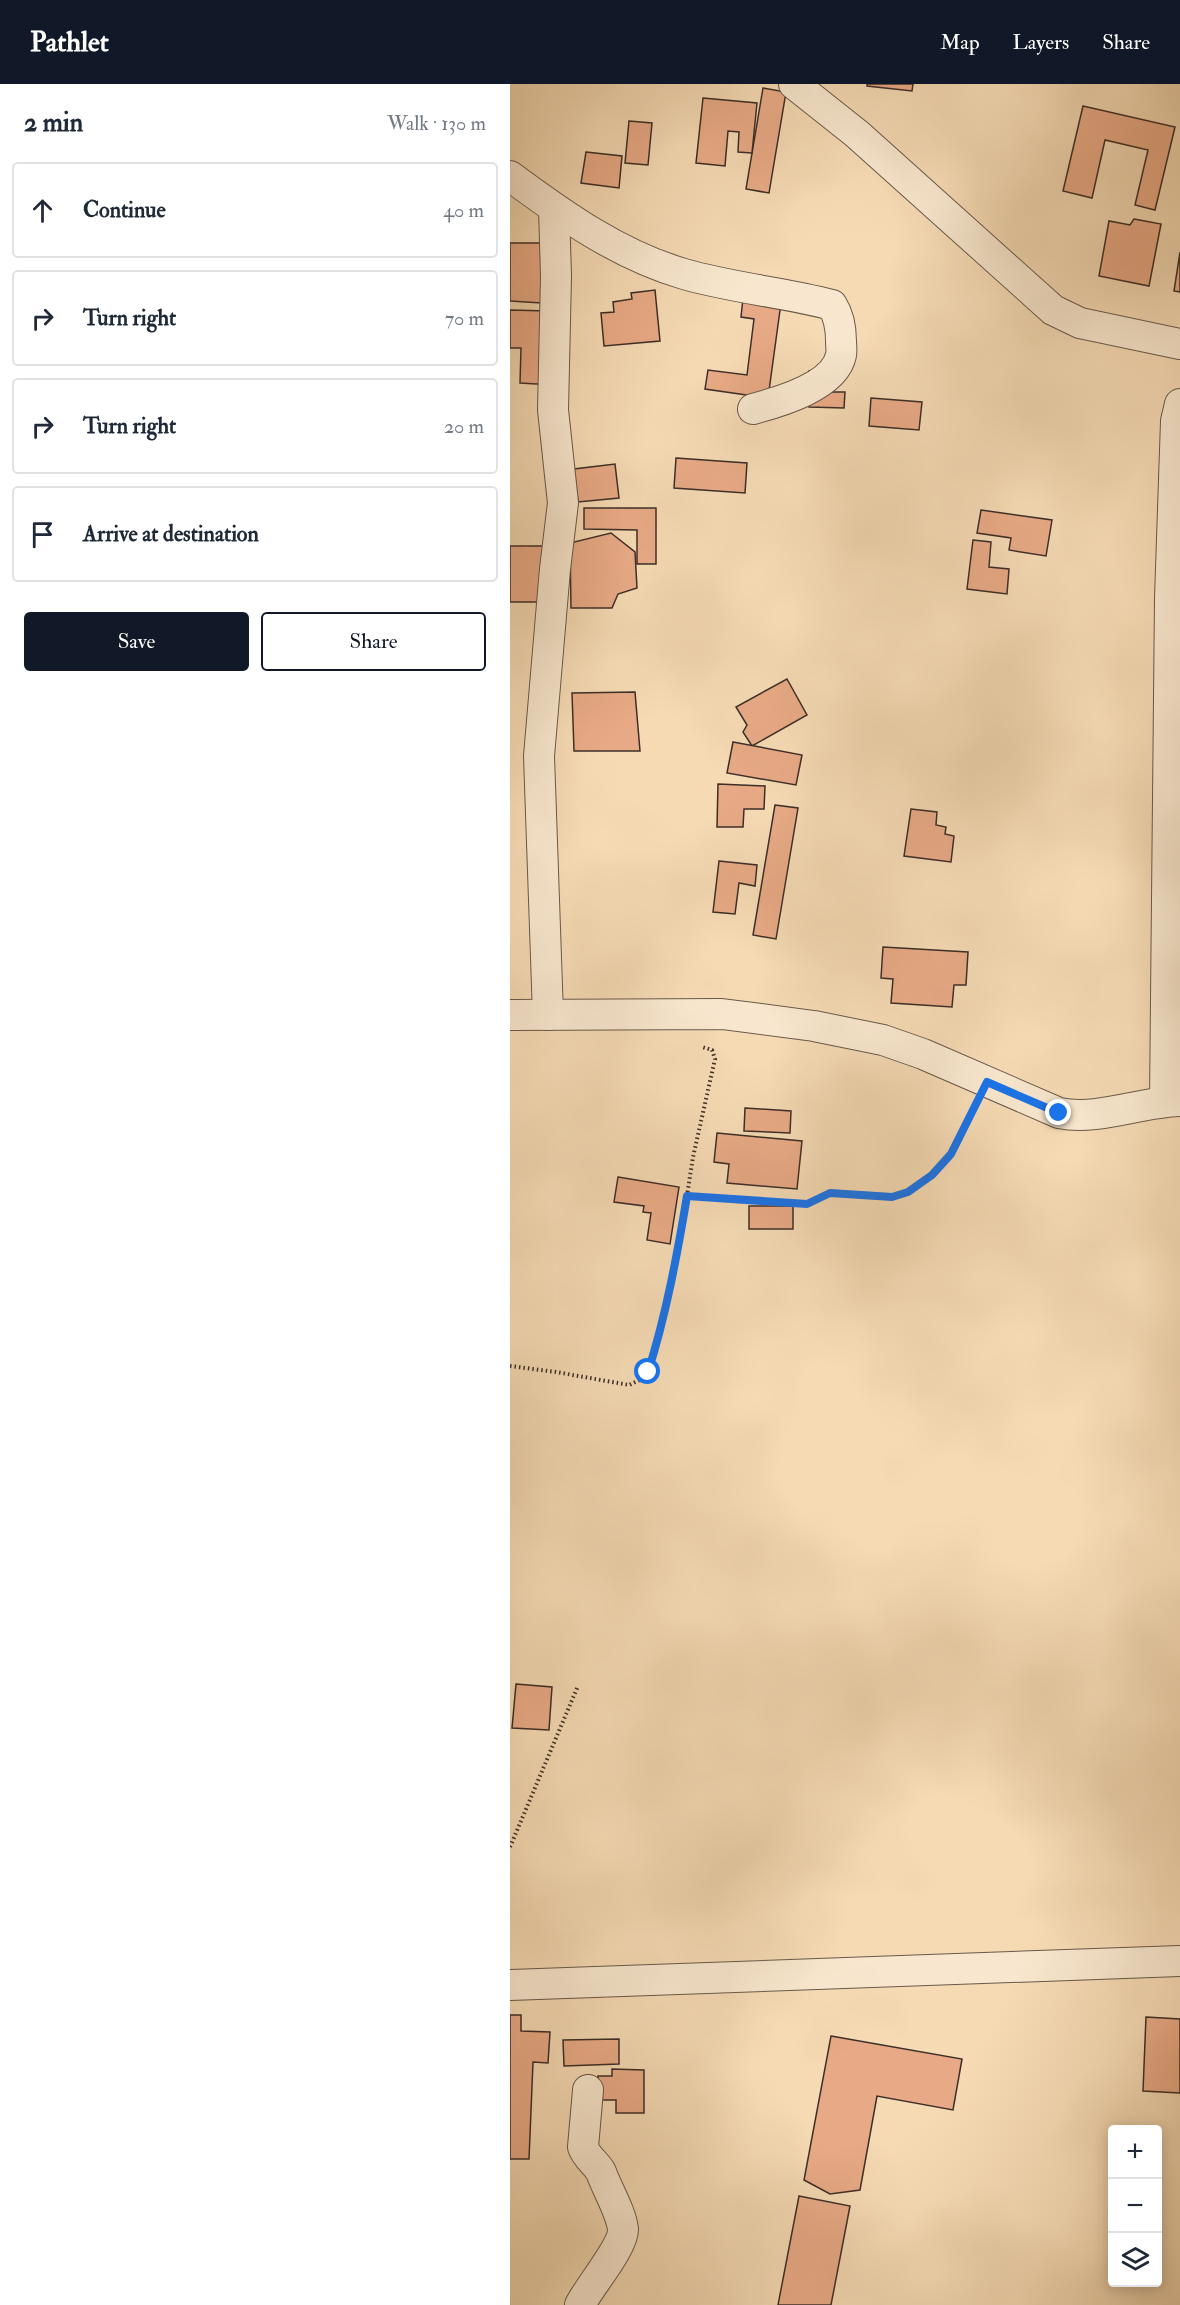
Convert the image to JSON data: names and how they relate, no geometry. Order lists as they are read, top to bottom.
{
  "page": {
    "header": "Pathlet",
    "nav": ["Map", "Layers", "Share"],
    "heading": ["2 min", "Walk · 130 m"],
    "list": [
      ["Continue", "40 m"],
      ["Turn right", "70 m"],
      ["Turn right", "20 m"],
      "Arrive at destination"
    ],
    "buttons": ["Save", "Share"],
    "map_buttons": ["+", "−"]
  }
}
